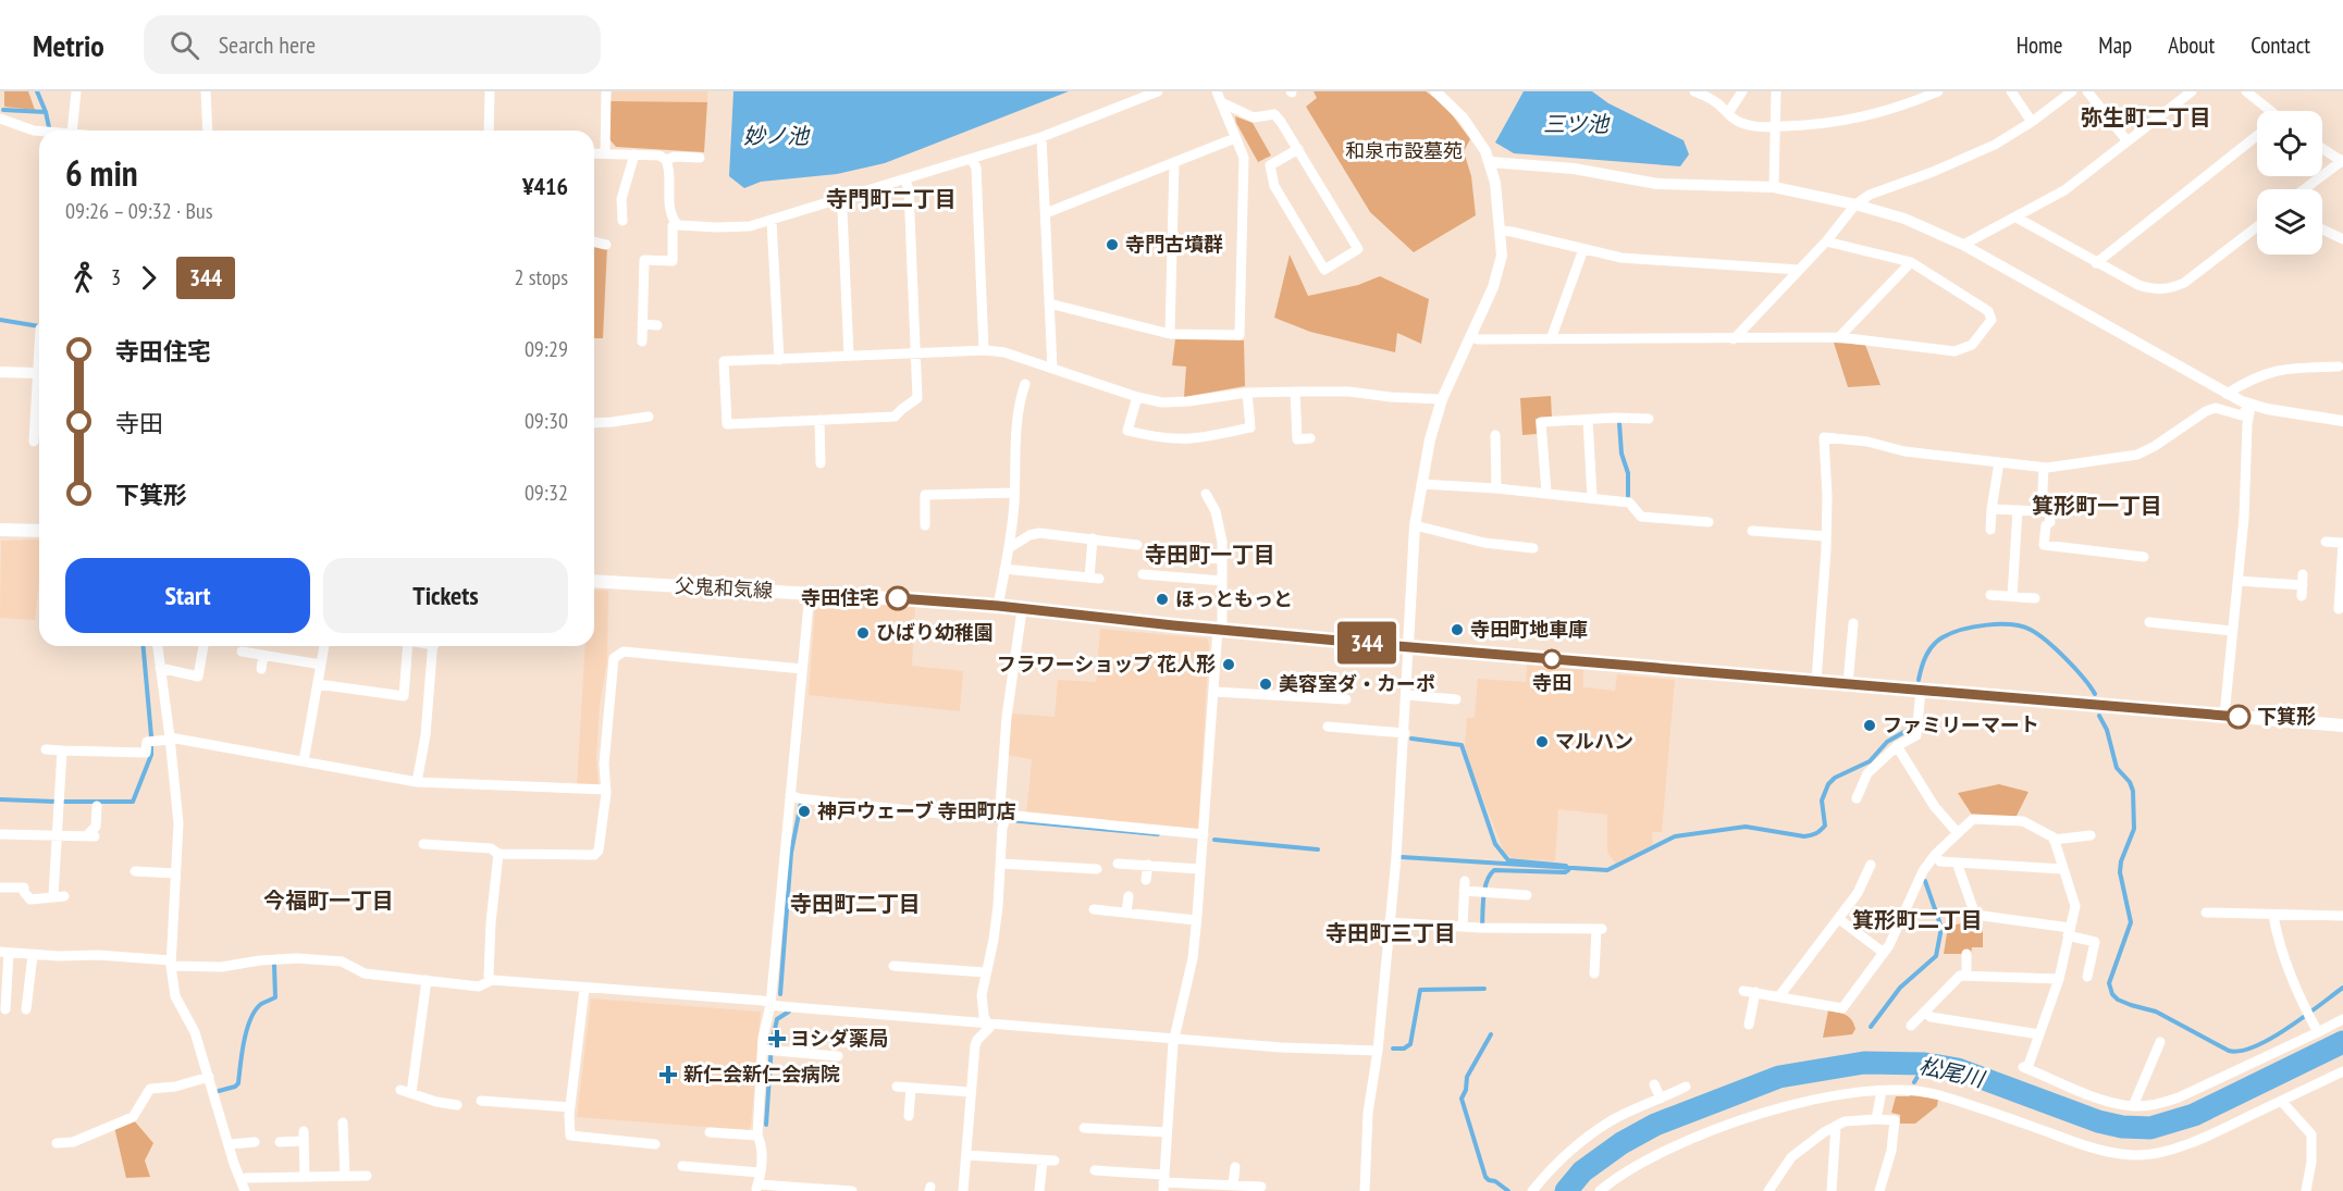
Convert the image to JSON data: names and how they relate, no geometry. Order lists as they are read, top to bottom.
{
  "streets": {
    "main road": ["父鬼和気線"]
  },
  "districts": [
    "弥生町二丁目",
    "寺門町二丁目",
    "箕形町一丁目",
    "寺田町一丁目",
    "今福町一丁目",
    "寺田町二丁目",
    "箕形町二丁目",
    "寺田町三丁目"
  ],
  "water": ["三ツ池", "妙ノ池", "松尾川"],
  "parks": ["和泉市設墓苑"],
  "places": {
    "other": [
      "寺門古墳群",
      "寺田住宅",
      "ほっともっと",
      "寺田町地車庫",
      "ひばり幼稚園",
      "寺田",
      "フラワーショップ 花人形",
      "美容室ダ・カーポ",
      "下箕形",
      "ファミリーマート",
      "マルハン",
      "神戸ウェーブ 寺田町店"
    ],
    "health": ["ヨシダ薬局", "新仁会新仁会病院"]
  },
  "lines": ["bus line 344"],
  "page": {
    "header": "Metrio",
    "search": "Search here",
    "nav": [
      "Home",
      "Map",
      "About",
      "Contact"
    ],
    "on_map": "344",
    "heading": ["6 min", "09:26 – 09:32 · Bus", "¥416"],
    "legs": ["3", "344", "2 stops"],
    "list": [
      {
        "name": "寺田住宅",
        "value": "09:29"
      },
      {
        "name": "寺田",
        "value": "09:30"
      },
      {
        "name": "下箕形",
        "value": "09:32"
      }
    ],
    "buttons": ["Start", "Tickets"]
  }
}
